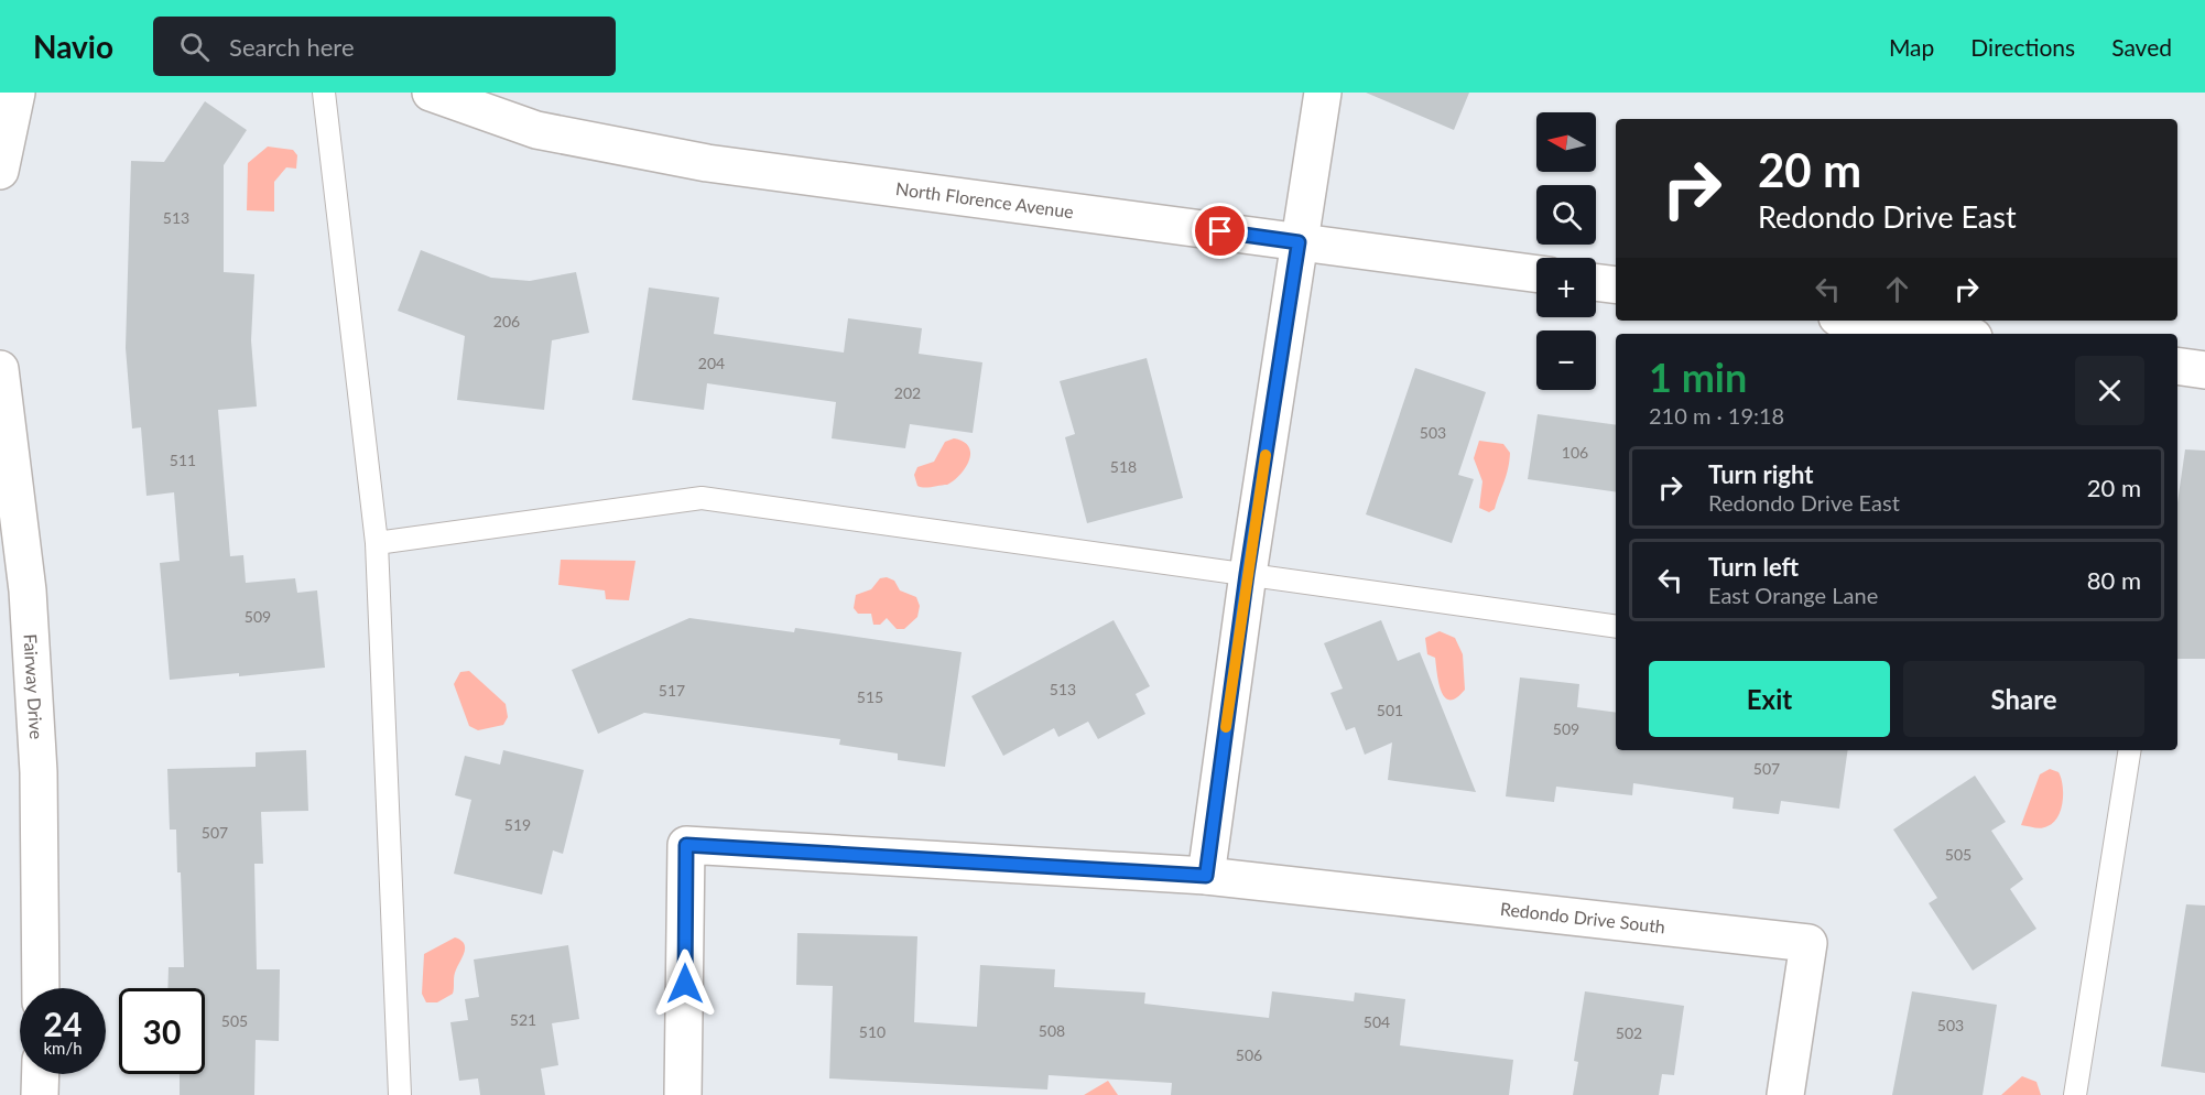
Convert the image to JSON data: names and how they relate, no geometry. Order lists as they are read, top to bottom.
{
  "streets": {
    "street": ["North Florence Avenue", "Fairway Drive", "Redondo Drive South"]
  },
  "house_numbers": [
    "513",
    "206",
    "204",
    "202",
    "503",
    "106",
    "511",
    "518",
    "509",
    "513",
    "517",
    "515",
    "501",
    "509",
    "507",
    "519",
    "507",
    "505",
    "521",
    "505",
    "504",
    "503",
    "508",
    "510",
    "502",
    "506"
  ],
  "north": "left",
  "page": {
    "header": "Navio",
    "search": "Search here",
    "nav": ["Map", "Directions", "Saved"],
    "map_buttons": ["+", "−"],
    "turn": ["20 m", "Redondo Drive East"],
    "heading": ["1 min", "210 m · 19:18"],
    "list": [
      {
        "name": "Turn right",
        "note": "Redondo Drive East",
        "value": "20 m"
      },
      {
        "name": "Turn left",
        "note": "East Orange Lane",
        "value": "80 m"
      }
    ],
    "buttons": ["Exit", "Share"],
    "speed": "24 km/h",
    "limit": "30"
  }
}
